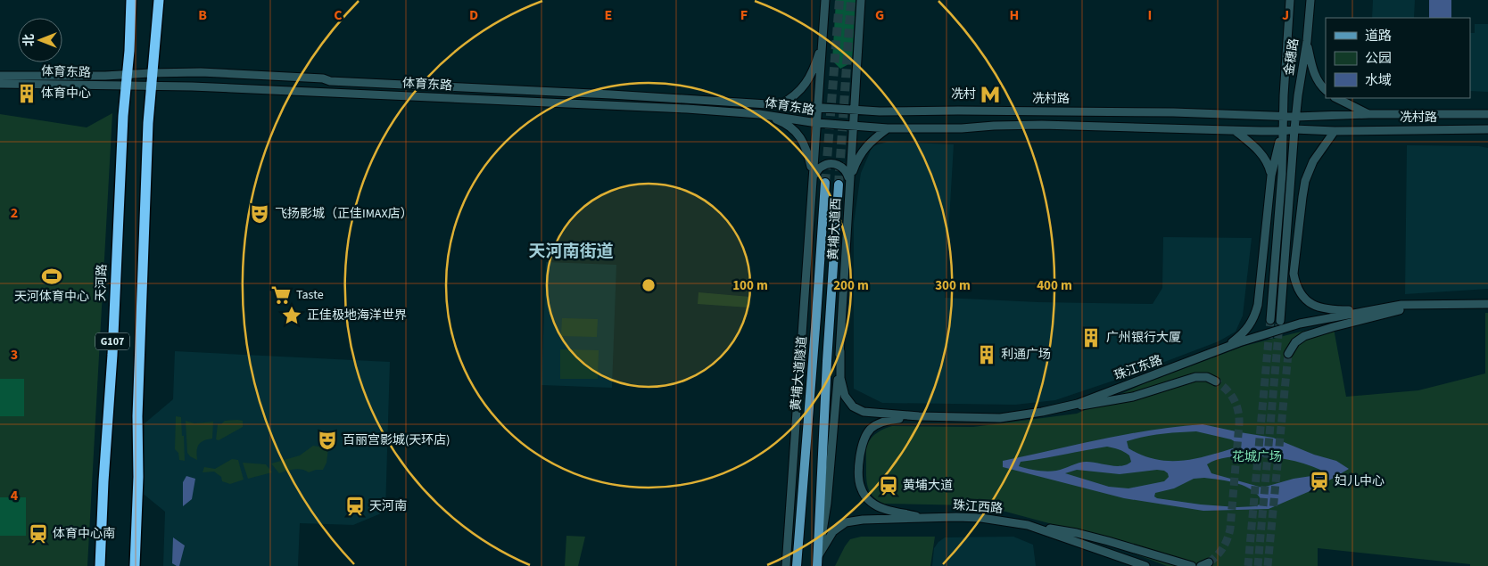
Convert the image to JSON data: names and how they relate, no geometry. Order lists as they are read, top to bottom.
{
  "streets": {
    "highway": ["天河路", "G107"],
    "main road": [
      "金穗路",
      "体育东路",
      "冼村路",
      "黄埔大道西",
      "珠江东路",
      "黄埔大道隧道",
      "珠江西路"
    ]
  },
  "crossings": [
    ["金穗路", "冼村路"],
    ["体育东路", "冼村路"],
    ["体育东路", "黄埔大道西"],
    ["体育东路", "天河路"],
    ["体育东路", "G107"],
    ["冼村路", "黄埔大道西"],
    ["黄埔大道西", "珠江东路"],
    ["黄埔大道西", "黄埔大道隧道"],
    ["黄埔大道西", "珠江西路"],
    ["黄埔大道隧道", "珠江西路"]
  ],
  "districts": ["天河南街道"],
  "parks": ["花城广场"],
  "places": {
    "building": ["体育中心", "广州银行大厦", "利通广场"],
    "metro station": ["冼村"],
    "theatre": ["飞扬影城（正佳IMAX店）", "百丽宫影城(天环店)"],
    "sports": ["天河体育中心"],
    "supermarket": ["Taste"],
    "place": ["正佳极地海洋世界"],
    "station": [
      "妇儿中心",
      "黄埔大道",
      "天河南",
      "体育中心南"
    ]
  },
  "legend": ["道路", "公园", "水域"],
  "north": "left",
  "grid": {
    "columns": [
      "B",
      "C",
      "D",
      "E",
      "F",
      "G",
      "H",
      "I",
      "J"
    ],
    "rows": ["2", "3", "4"]
  },
  "rings": [
    "100 m",
    "200 m",
    "300 m",
    "400 m"
  ]
}
